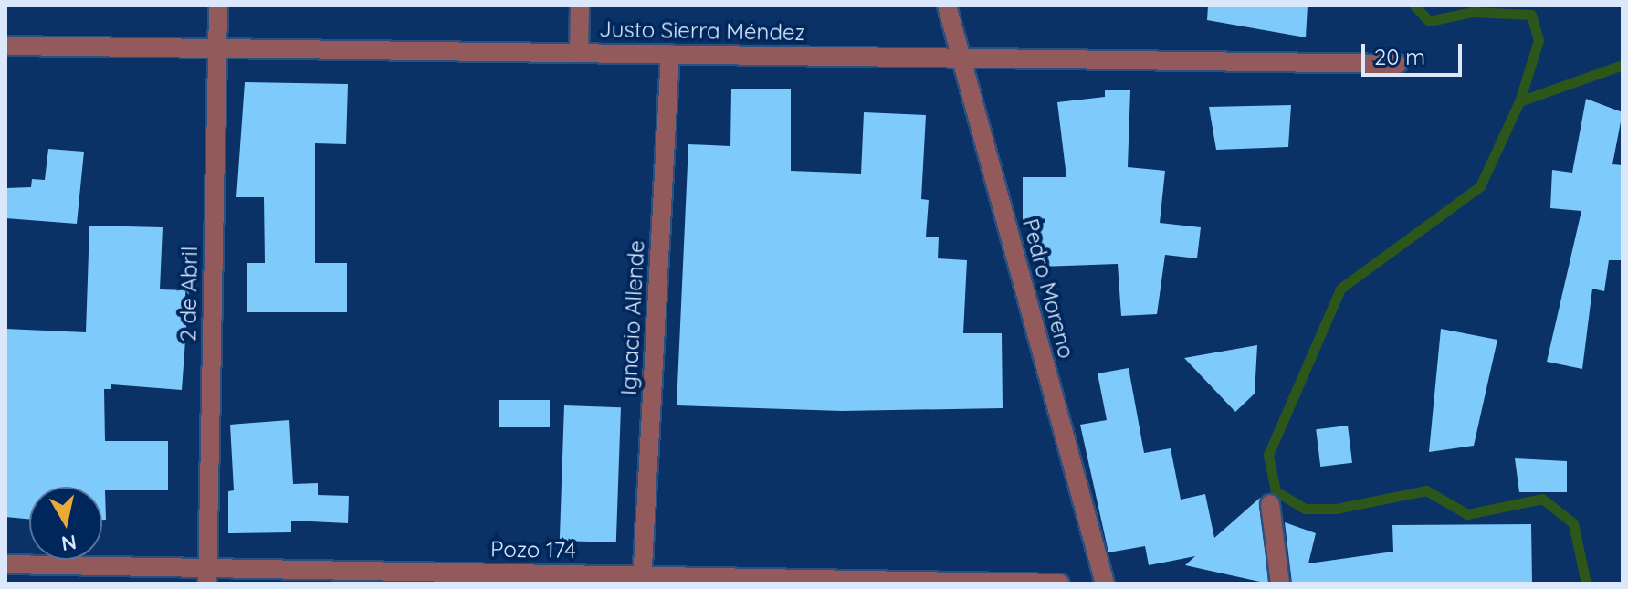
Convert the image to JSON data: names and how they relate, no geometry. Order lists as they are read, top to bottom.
{
  "streets": {
    "street": [
      "Justo Sierra Méndez",
      "Pedro Moreno",
      "2 de Abril",
      "Ignacio Allende",
      "Pozo 174"
    ]
  },
  "crossings": [
    ["Justo Sierra Méndez", "Pedro Moreno"],
    ["Justo Sierra Méndez", "2 de Abril"],
    ["Justo Sierra Méndez", "Ignacio Allende"],
    ["2 de Abril", "Pozo 174"],
    ["Ignacio Allende", "Pozo 174"]
  ],
  "scale_bar": "20 m",
  "north": "bottom"
}
